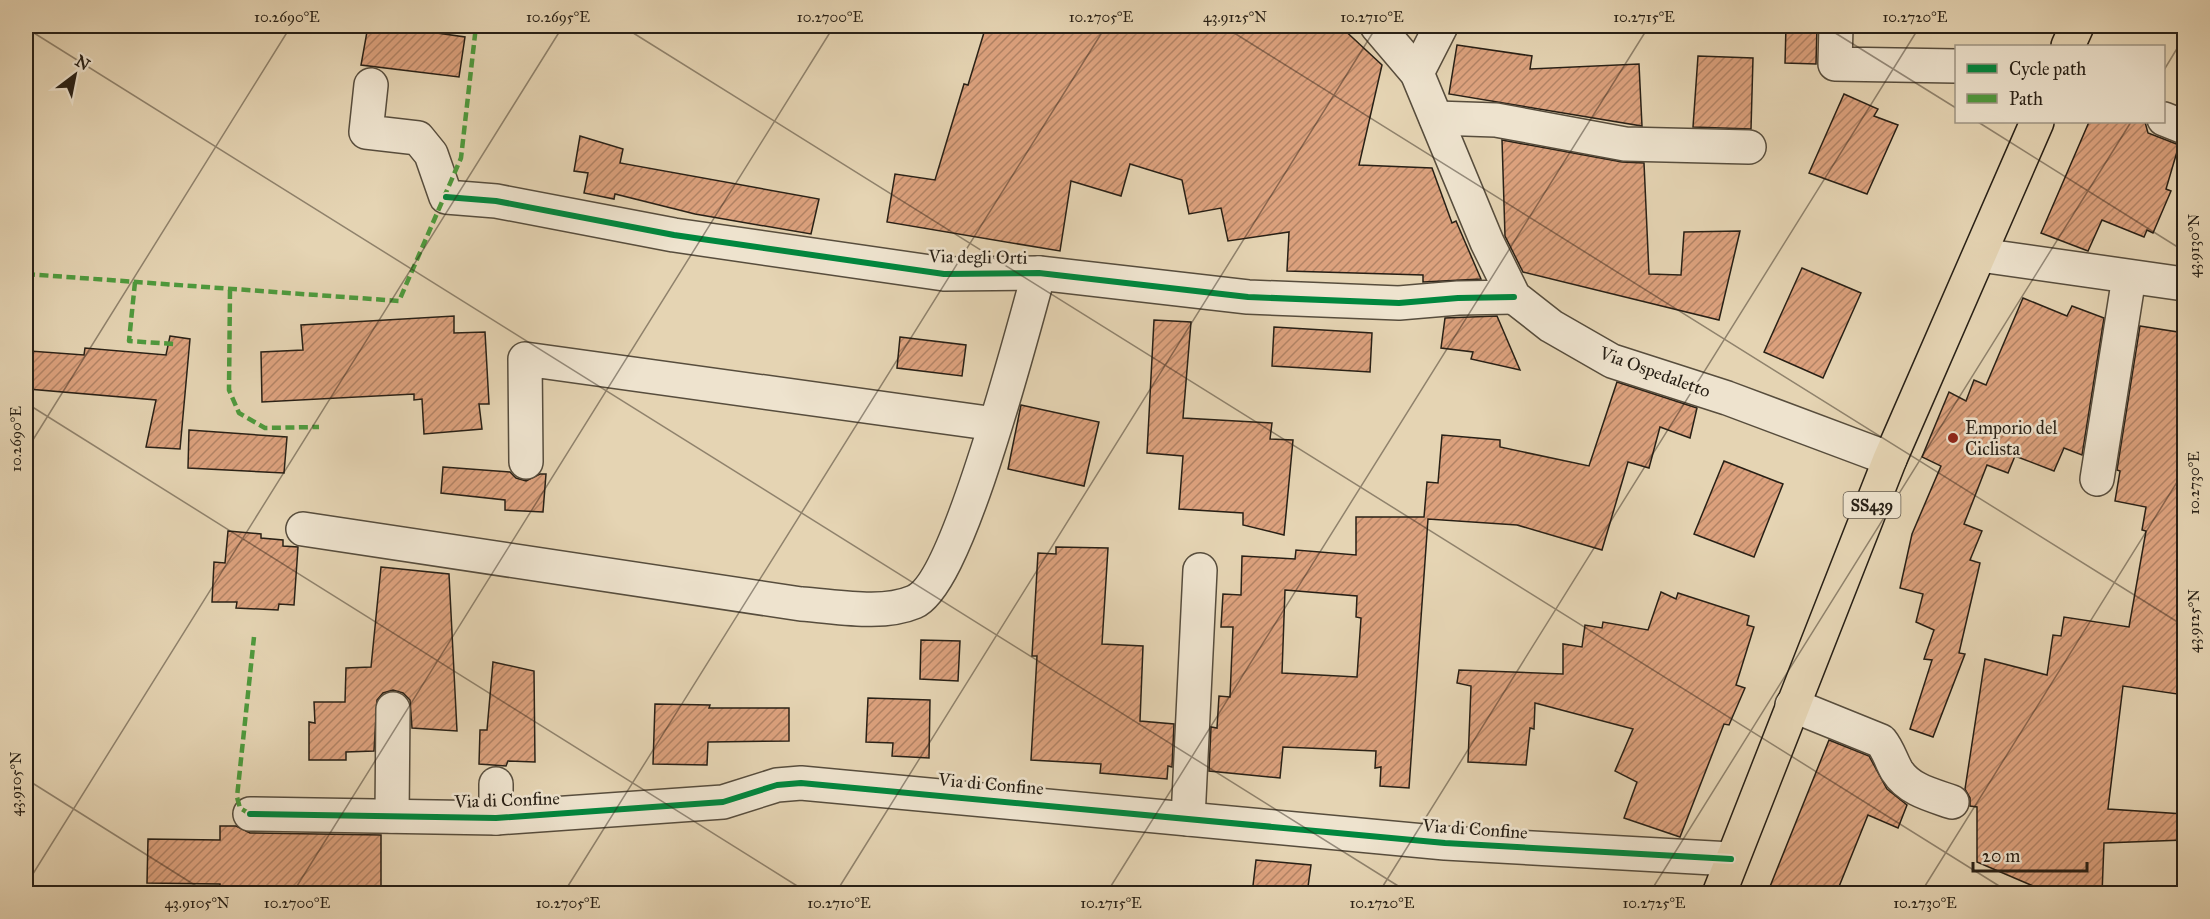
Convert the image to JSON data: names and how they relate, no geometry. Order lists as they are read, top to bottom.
{
  "streets": {
    "main road": ["SS439"],
    "street": ["Via degli Orti", "Via Ospedaletto", "Via di Confine"]
  },
  "crossings": [
    ["Via degli Orti", "Via Ospedaletto"],
    ["Via Ospedaletto", "SS439"],
    ["SS439", "Via di Confine"]
  ],
  "places": ["Emporio del Ciclista"],
  "legend": ["Cycle path", "Path"],
  "scale_bar": "20 m",
  "north": "top right",
  "coordinates": [
    "10.2690°E",
    "10.2695°E",
    "10.2700°E",
    "10.2705°E",
    "43.9125°N",
    "10.2710°E",
    "10.2715°E",
    "10.2720°E",
    "43.9130°N",
    "10.2730°E",
    "43.9105°N",
    "10.2725°E"
  ]
}
